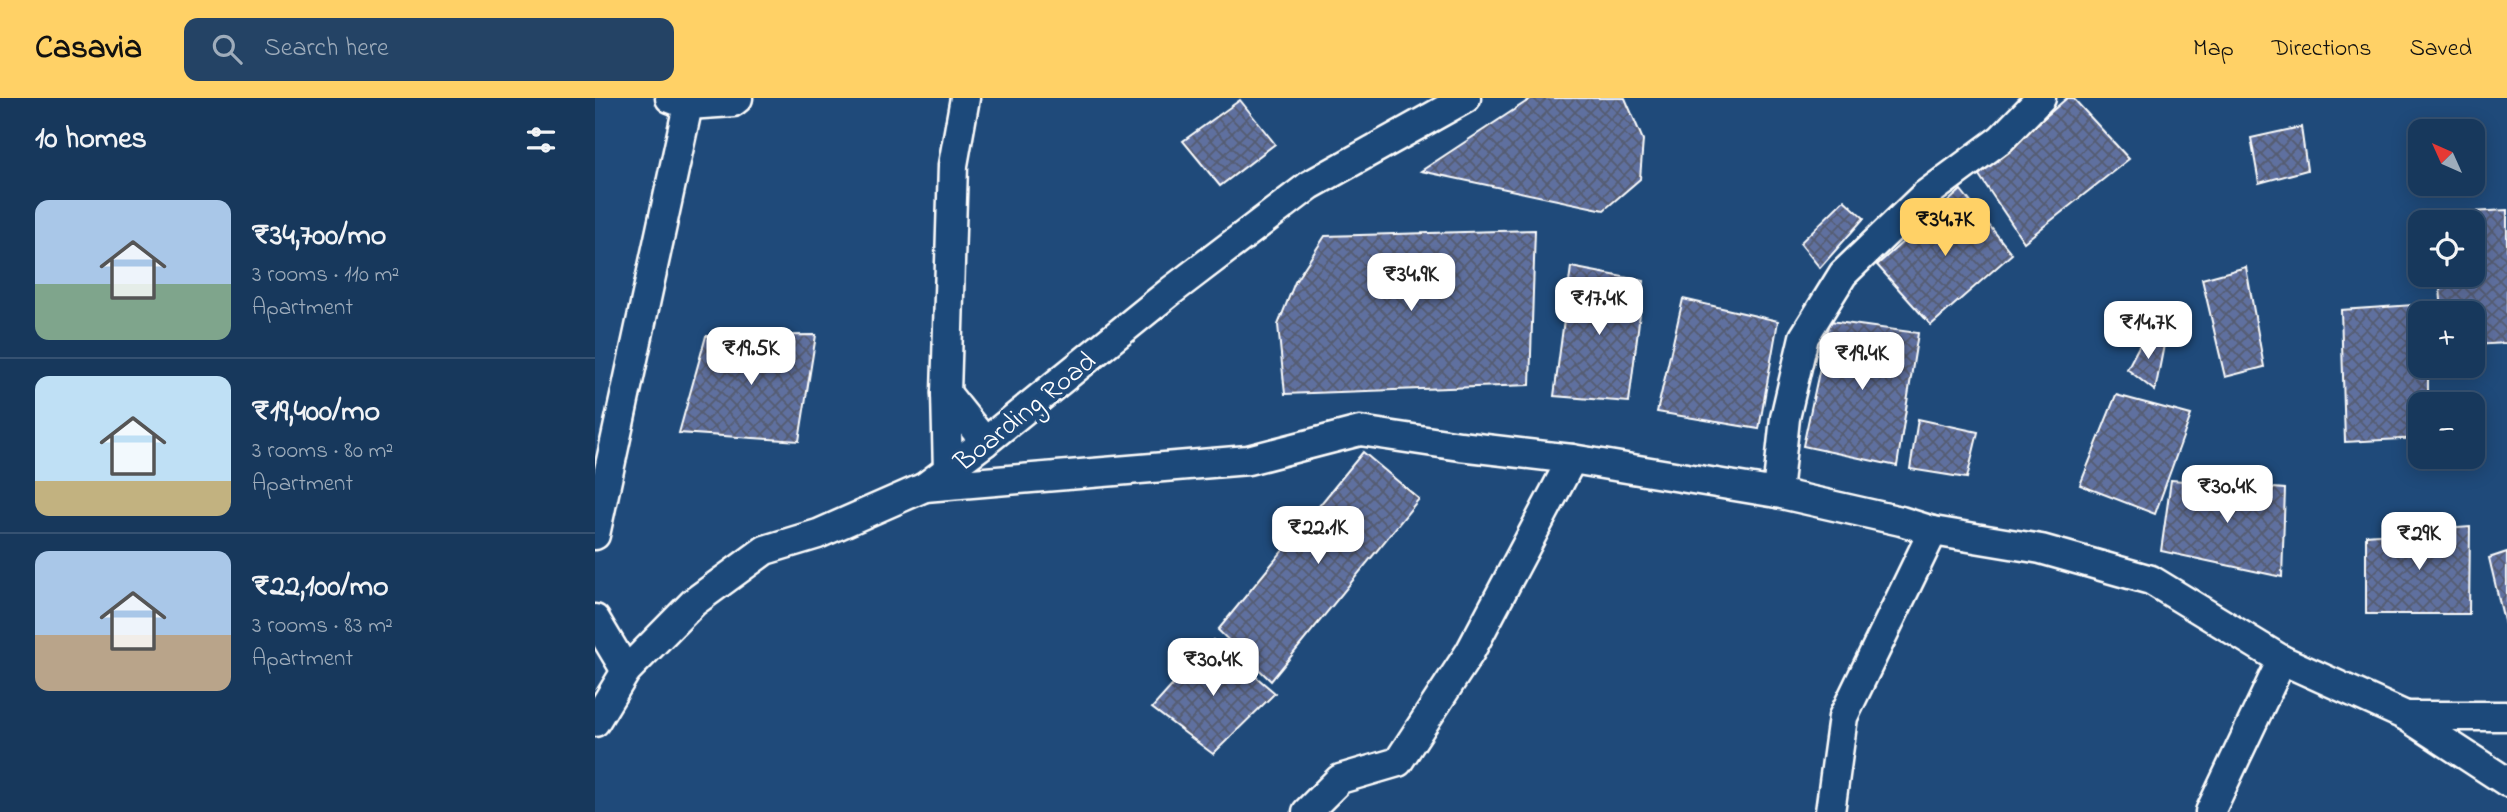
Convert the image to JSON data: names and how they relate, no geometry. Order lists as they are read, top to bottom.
{
  "streets": {
    "street": ["Boarding Road"]
  },
  "north": "top left",
  "page": {
    "header": "Casavia",
    "search": "Search here",
    "nav": ["Map", "Directions", "Saved"],
    "heading": "10 homes",
    "map_buttons": ["+", "−"],
    "list": [
      {
        "name": "₹34,700/mo",
        "note": "3 rooms · 110 m² · Apartment"
      },
      {
        "name": "₹19,400/mo",
        "note": "3 rooms · 80 m² · Apartment"
      },
      {
        "name": "₹22,100/mo",
        "note": "3 rooms · 83 m² · Apartment"
      }
    ],
    "price": [
      "₹34.7K",
      "₹34.9K",
      "₹17.4K",
      "₹14.7K",
      "₹19.5K",
      "₹19.4K",
      "₹30.4K",
      "₹22.1K",
      "₹29K",
      "₹30.4K"
    ]
  }
}
